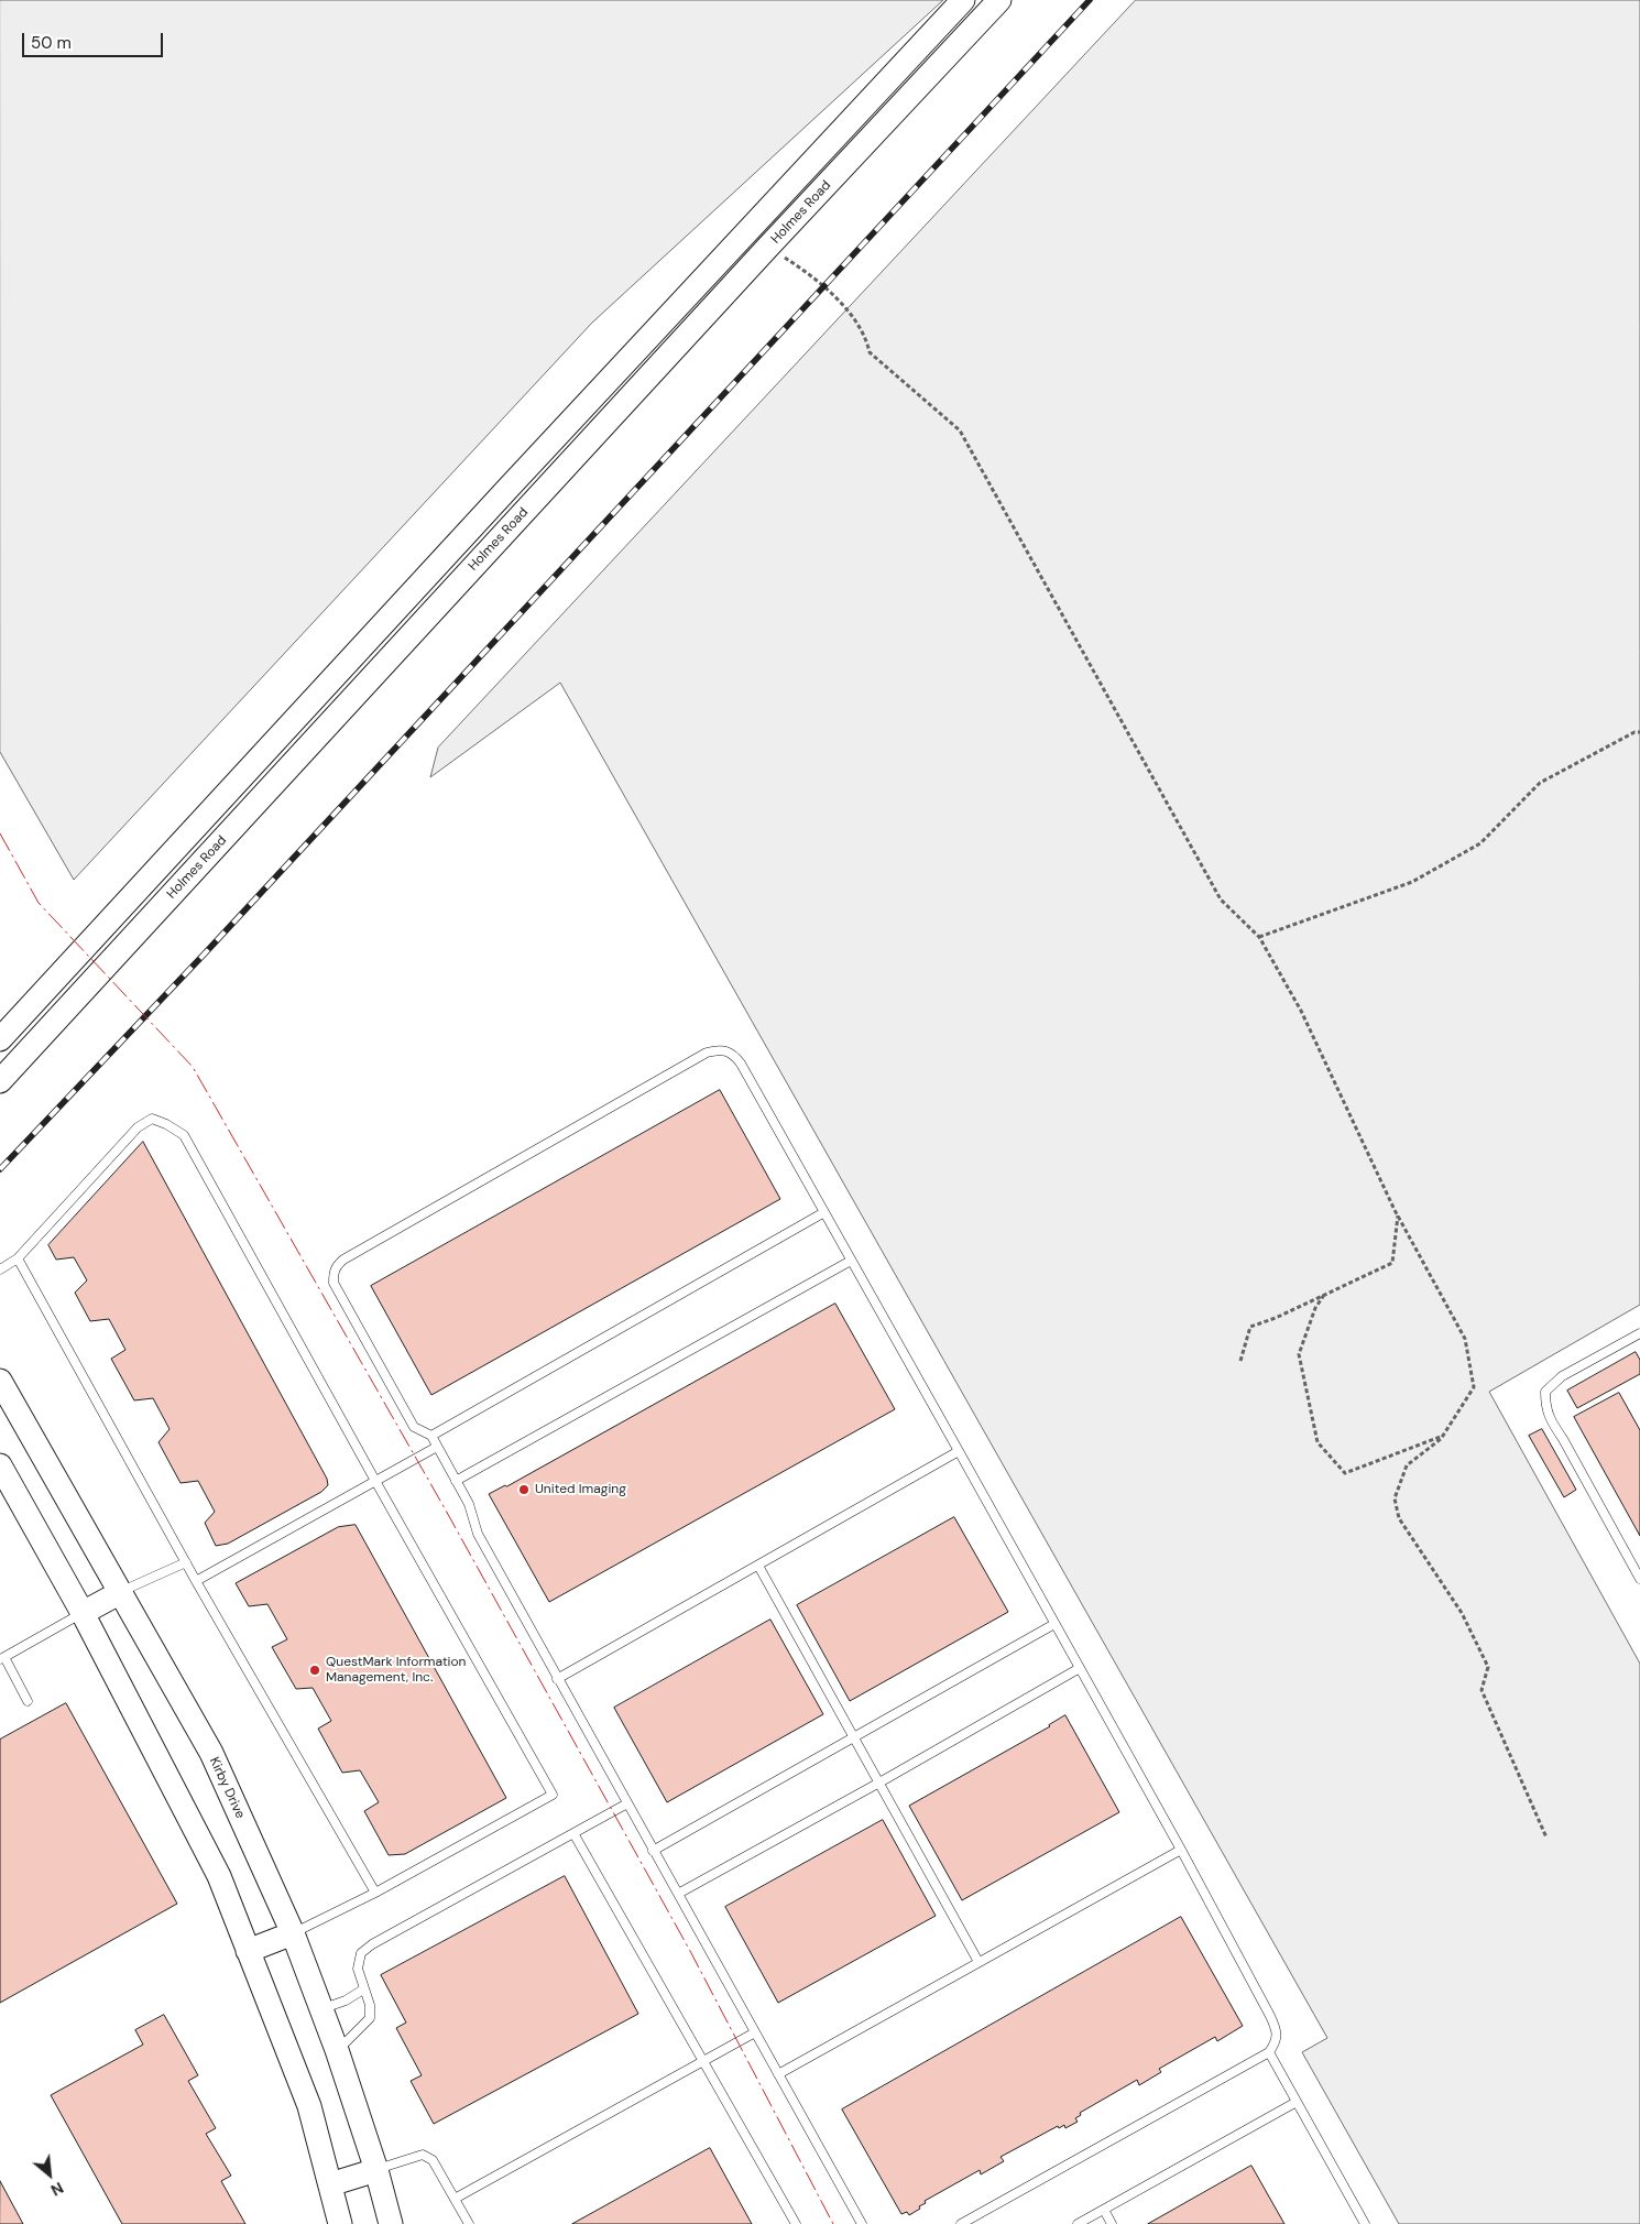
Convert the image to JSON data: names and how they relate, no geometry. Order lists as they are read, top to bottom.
{
  "streets": {
    "main road": ["Holmes Road", "Kirby Drive"]
  },
  "places": ["United Imaging", "QuestMark Information Management, Inc."],
  "scale_bar": "50 m",
  "north": "bottom right"
}
